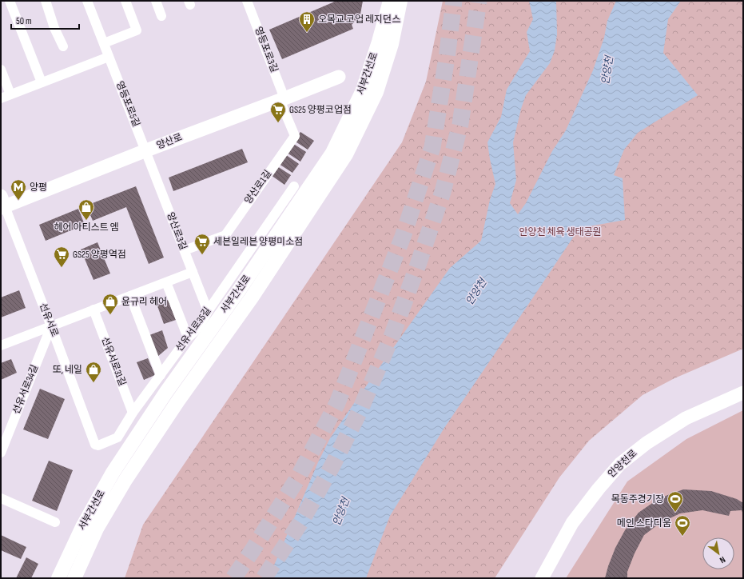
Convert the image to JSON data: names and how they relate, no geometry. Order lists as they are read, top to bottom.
{
  "streets": {
    "main road": ["서부간선로"],
    "street": [
      "영등포로3길",
      "영등포로5길",
      "양산로",
      "양산로1길",
      "양산로3길",
      "선유서로",
      "선유서로35길",
      "선유서로31길",
      "선유서로34길",
      "안양천로"
    ]
  },
  "crossings": [
    ["영등포로3길", "양산로"],
    ["영등포로3길", "양산로1길"],
    ["영등포로5길", "양산로"],
    ["영등포로5길", "양산로3길"],
    ["양산로", "양산로1길"],
    ["양산로", "양산로3길"],
    ["양산로", "선유서로"],
    ["양산로1길", "양산로3길"],
    ["양산로3길", "선유서로35길"],
    ["선유서로", "선유서로35길"],
    ["선유서로", "선유서로34길"],
    ["선유서로35길", "선유서로31길"]
  ],
  "water": ["안양천"],
  "parks": ["안양천 체육 생태공원"],
  "places": {
    "building": ["오목교 코업 레지던스"],
    "supermarket": ["GS25 양평코업점", "세븐일레븐 양평미소점", "GS25 양평역점"],
    "metro station": ["양평"],
    "shop": ["헤어 아티스트 엠", "윤규리 헤어", "또, 네일"],
    "sports": ["목동주경기장", "메인 스타디움"]
  },
  "scale_bar": "50 m",
  "north": "bottom right"
}
